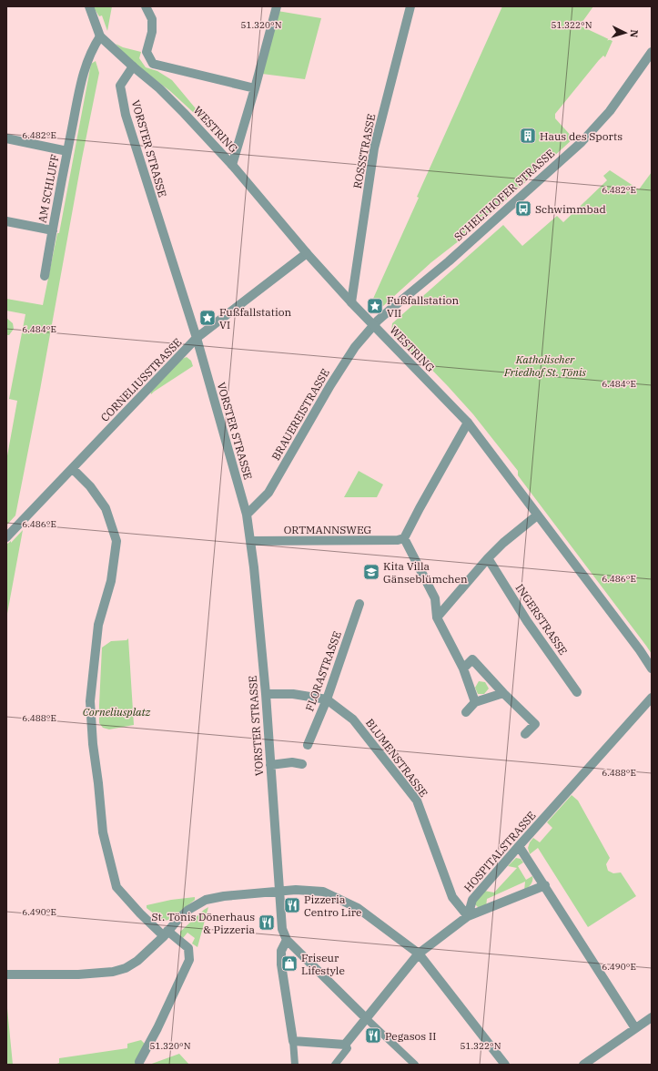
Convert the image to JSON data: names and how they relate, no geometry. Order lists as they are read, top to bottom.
{
  "streets": {
    "street": [
      "WESTRING",
      "VORSTER STRASSE",
      "ROSSSTRASSE",
      "AM SCHLUFF",
      "SCHELTHOFER STRASSE",
      "CORNELIUSSTRASSE",
      "BRAUEREISTRASSE",
      "ORTMANNSWEG",
      "INGERSTRASSE",
      "FLORASTRASSE",
      "BLUMENSTRASSE",
      "HOSPITALSTRASSE"
    ]
  },
  "crossings": [
    ["WESTRING", "VORSTER STRASSE"],
    ["WESTRING", "ROSSSTRASSE"],
    ["WESTRING", "SCHELTHOFER STRASSE"],
    ["WESTRING", "CORNELIUSSTRASSE"],
    ["WESTRING", "BRAUEREISTRASSE"],
    ["VORSTER STRASSE", "CORNELIUSSTRASSE"],
    ["VORSTER STRASSE", "BRAUEREISTRASSE"],
    ["VORSTER STRASSE", "ORTMANNSWEG"],
    ["VORSTER STRASSE", "BLUMENSTRASSE"],
    ["SCHELTHOFER STRASSE", "BRAUEREISTRASSE"],
    ["FLORASTRASSE", "BLUMENSTRASSE"],
    ["BLUMENSTRASSE", "HOSPITALSTRASSE"]
  ],
  "parks": ["Katholischer Friedhof St. Tönis", "Corneliusplatz"],
  "places": {
    "building": ["Haus des Sports"],
    "bus stop": ["Schwimmbad"],
    "place": ["Fußfallstation VII", "Fußfallstation VI"],
    "school or university": ["Kita Villa Gänseblümchen"],
    "restaurant": ["Pizzeria Centro Lire", "St. Tönis Dönerhaus & Pizzeria", "Pegasos II"],
    "shop": ["Friseur Lifestyle"]
  },
  "north": "right",
  "coordinates": [
    "51.320°N",
    "51.322°N",
    "6.482°E",
    "6.484°E",
    "6.486°E",
    "6.488°E",
    "6.490°E"
  ]
}
